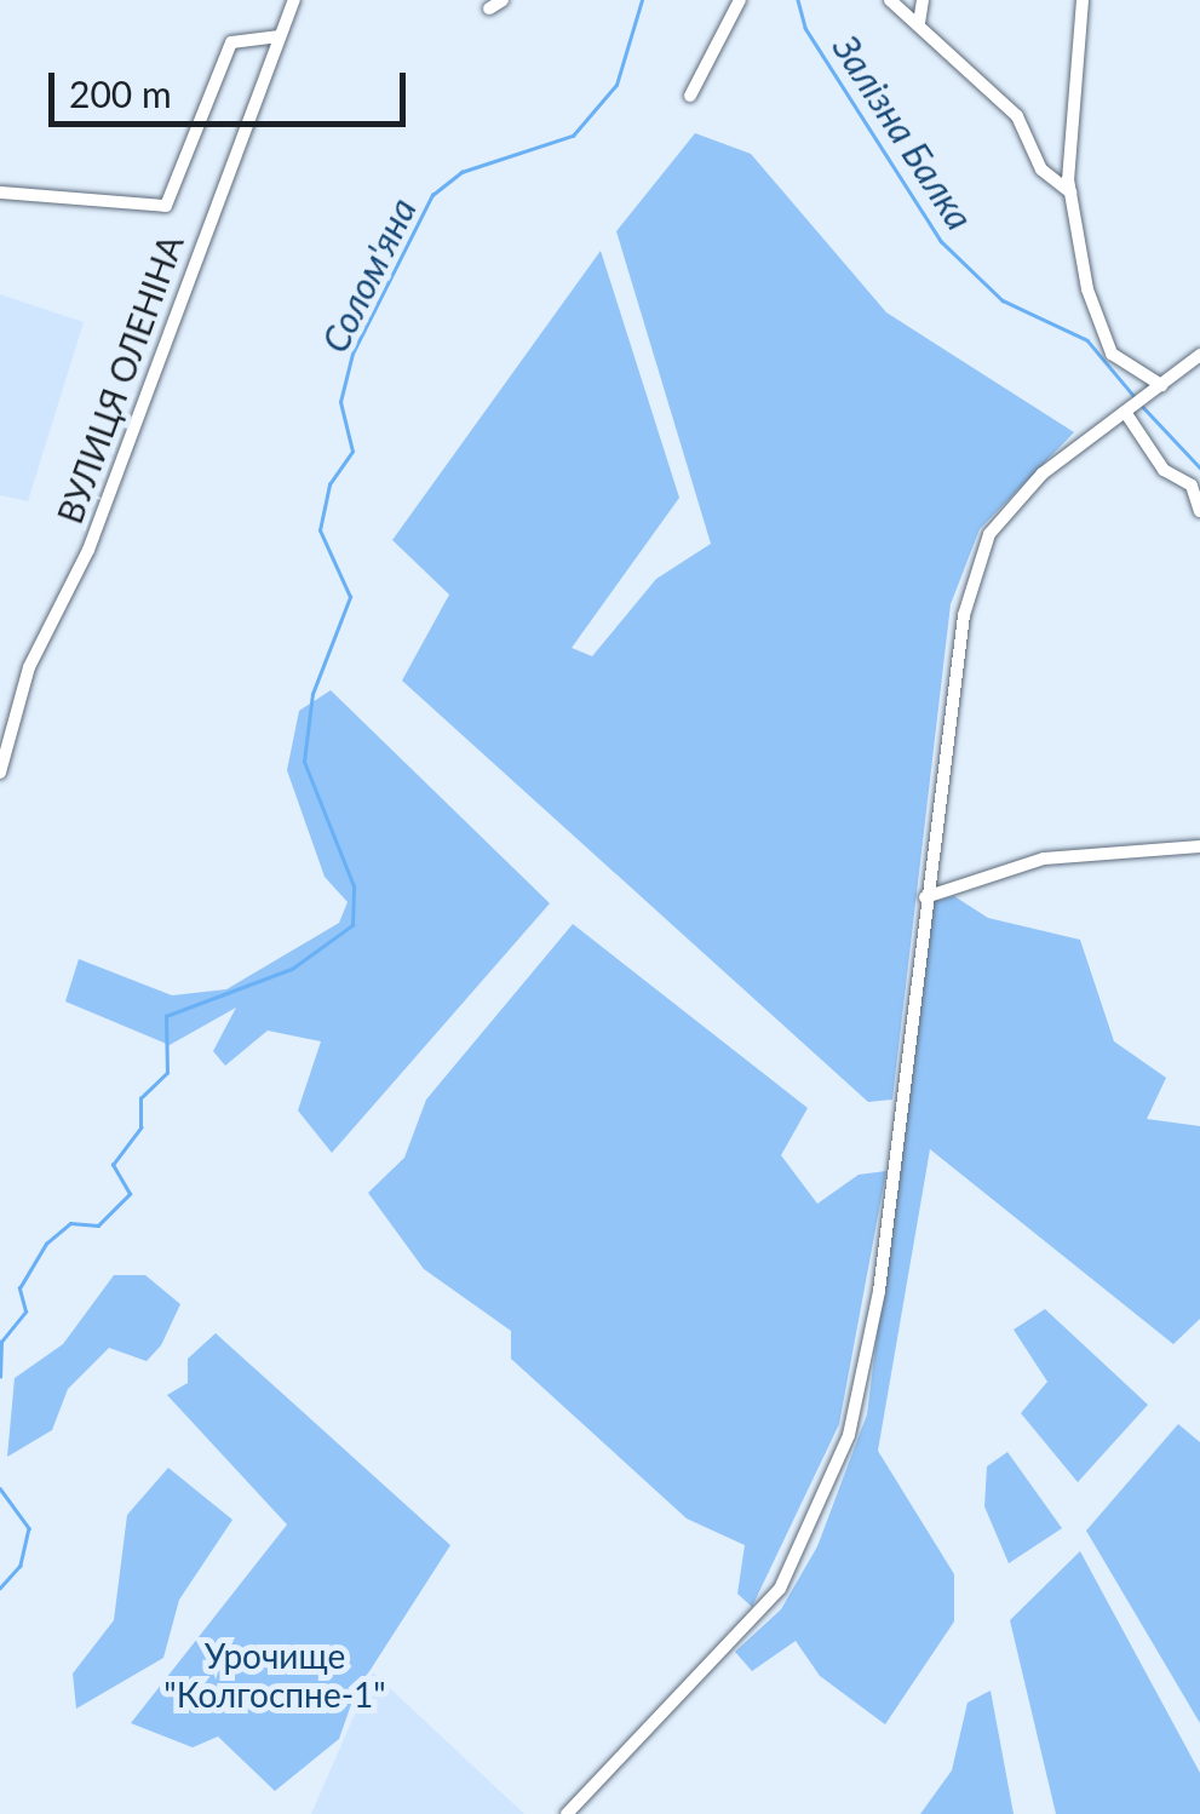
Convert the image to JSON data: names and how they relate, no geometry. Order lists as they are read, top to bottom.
{
  "streets": {
    "street": ["ВУЛИЦЯ ОЛЕНІНА"]
  },
  "water": ["Залізна Балка", "Солом'яна"],
  "parks": ["Урочище \"Колгоспне-1\""],
  "scale_bar": "200 m"
}
